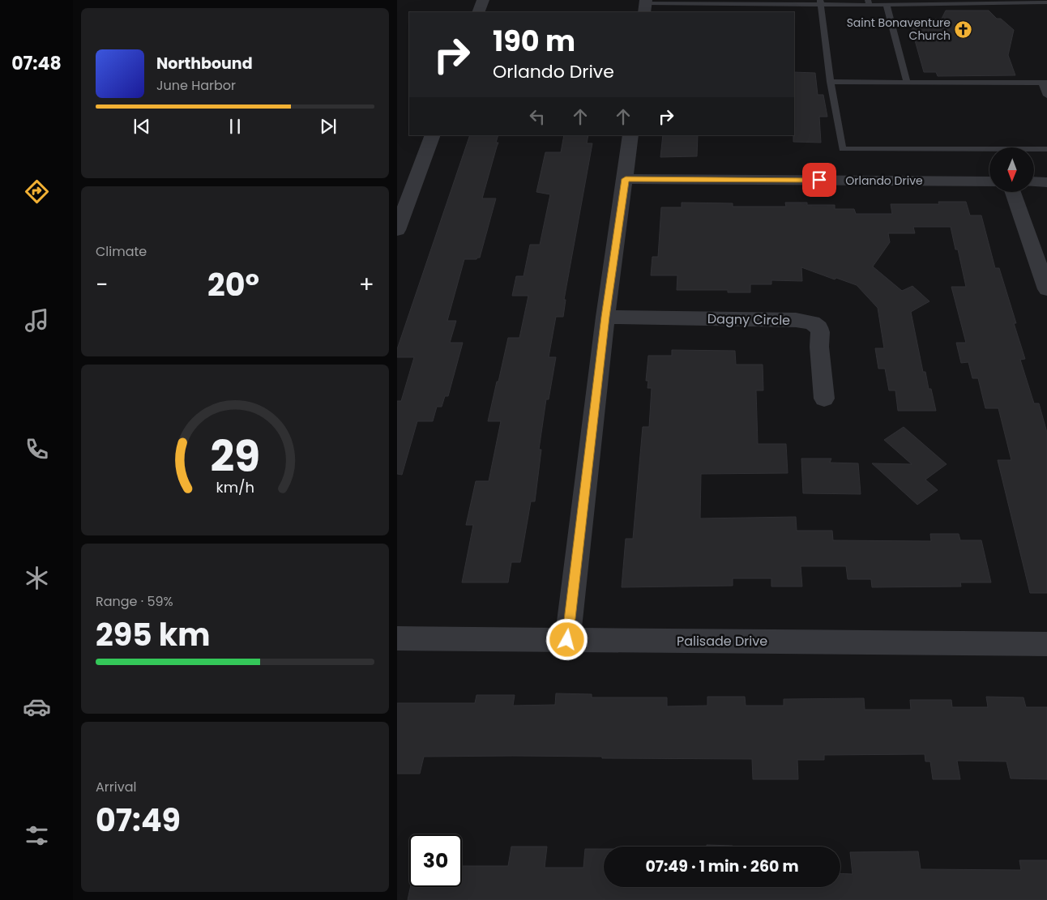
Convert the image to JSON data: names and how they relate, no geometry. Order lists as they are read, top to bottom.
{
  "streets": {
    "street": ["Orlando Drive", "Dagny Circle", "Palisade Drive"]
  },
  "places": {
    "church": ["Saint Bonaventure Church"]
  },
  "north": "bottom",
  "page": {
    "tabs": "07:48",
    "turn": ["190 m", "Orlando Drive"],
    "song": ["Northbound", "June Harbor"],
    "tile": [
      "Climate",
      ["Range · 59%", "295 km"],
      ["Arrival", "07:49"]
    ],
    "heat": ["−", "20°", "+"],
    "limit": "30",
    "trip": "07:49 · 1 min · 260 m",
    "gauge": ["29", "km/h"]
  }
}
